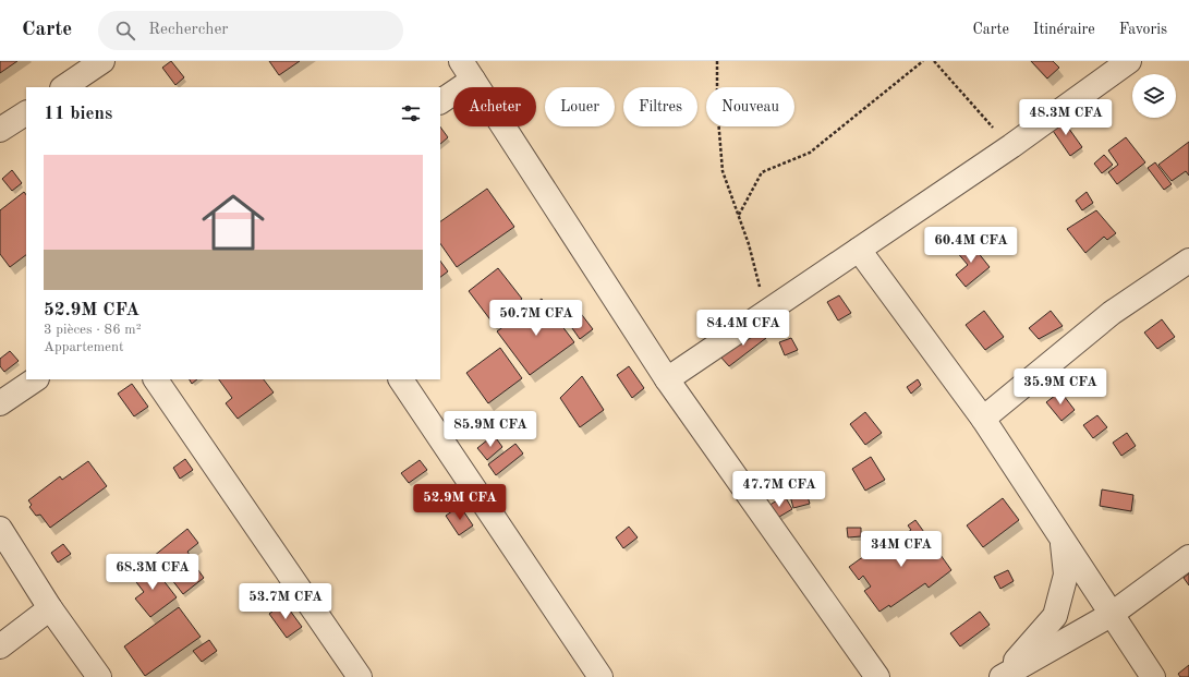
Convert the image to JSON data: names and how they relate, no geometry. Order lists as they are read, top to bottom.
{
  "page": {
    "header": "Carte",
    "search": "Rechercher",
    "nav": ["Carte", "Itinéraire", "Favoris"],
    "chip": [
      "Acheter",
      "Louer",
      "Filtres",
      "Nouveau"
    ],
    "heading": "11 biens",
    "price": [
      "48.3M CFA",
      "60.4M CFA",
      "50.7M CFA",
      "84.4M CFA",
      "35.9M CFA",
      "85.9M CFA",
      "47.7M CFA",
      "52.9M CFA",
      "34M CFA",
      "68.3M CFA",
      "53.7M CFA"
    ],
    "list": [
      {
        "name": "52.9M CFA",
        "note": "3 pièces · 86 m² · Appartement"
      }
    ]
  }
}
